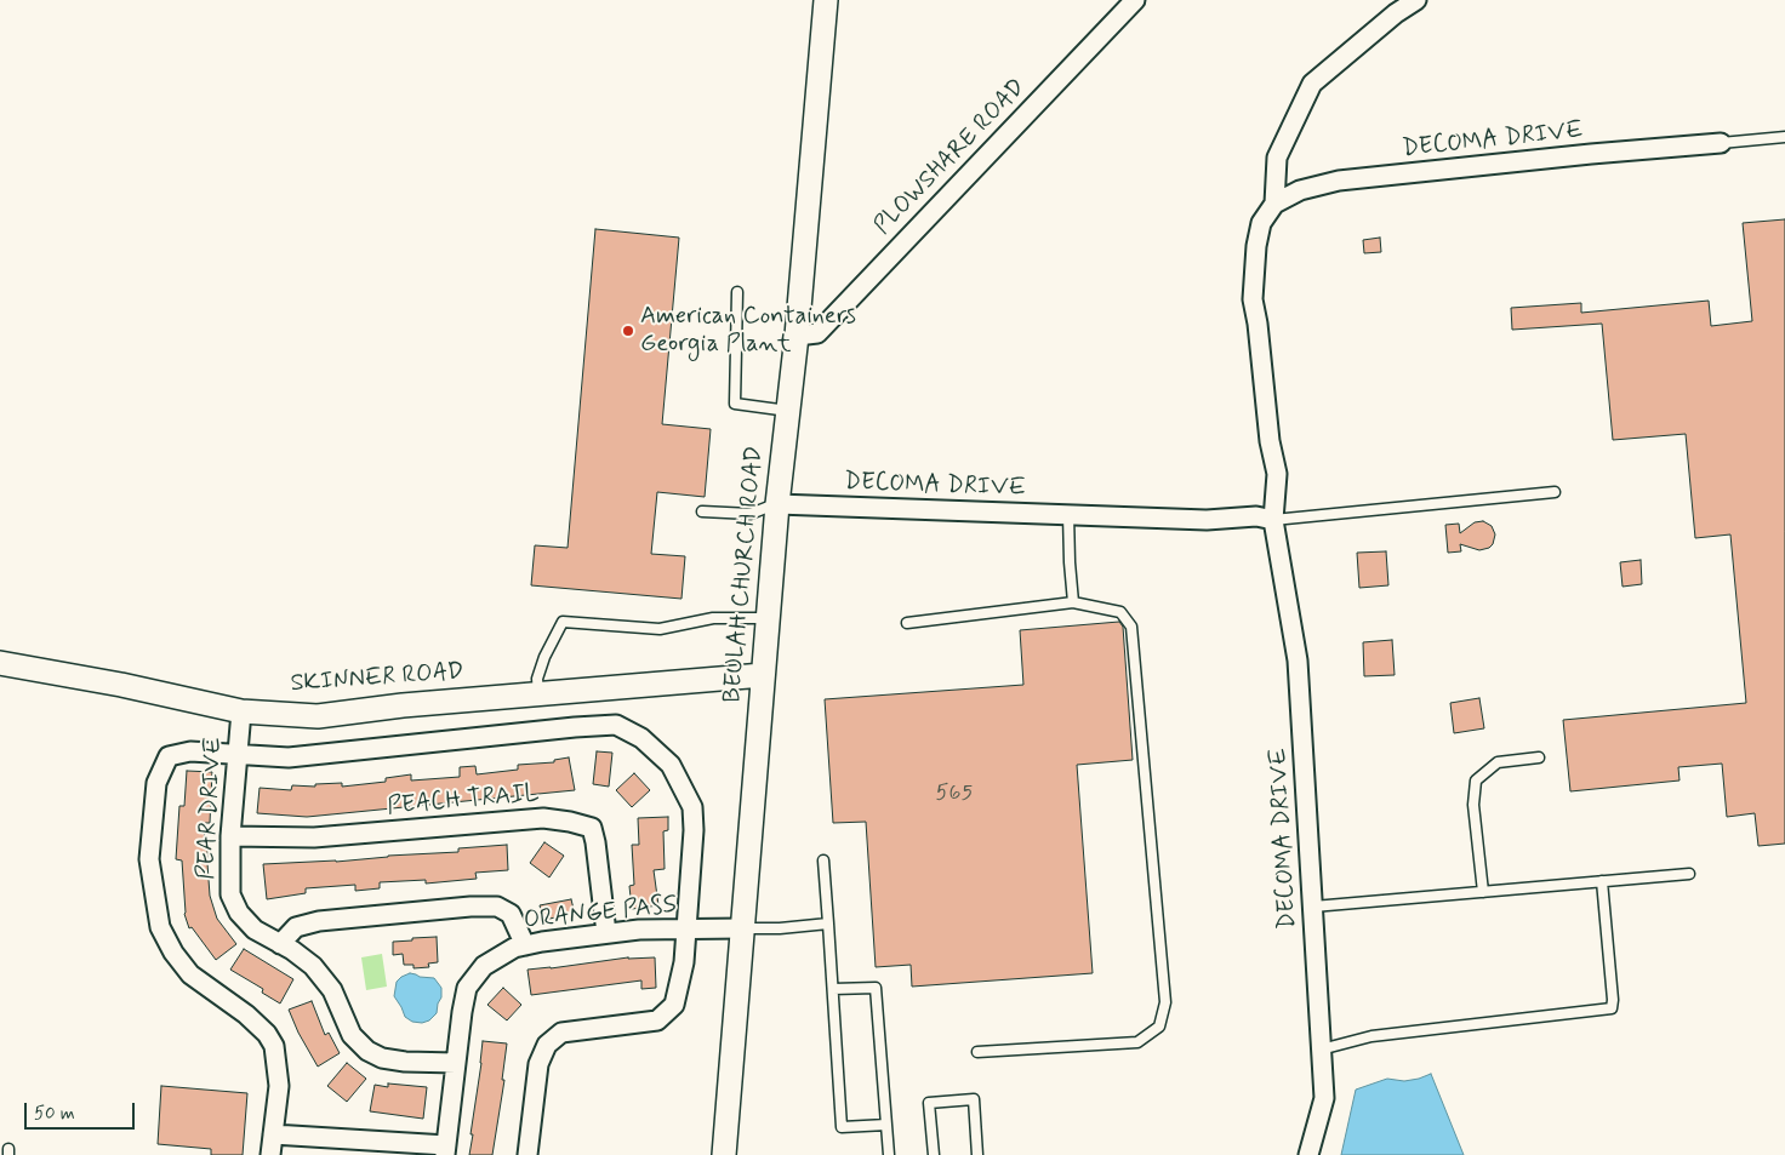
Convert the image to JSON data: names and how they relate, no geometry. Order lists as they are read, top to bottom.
{
  "streets": {
    "street": [
      "DECOMA DRIVE",
      "PLOWSHARE ROAD",
      "BEULAH CHURCH ROAD",
      "SKINNER ROAD",
      "PEACH TRAIL",
      "PEAR DRIVE",
      "ORANGE PASS"
    ]
  },
  "crossings": [
    ["DECOMA DRIVE", "BEULAH CHURCH ROAD"],
    ["PLOWSHARE ROAD", "BEULAH CHURCH ROAD"],
    ["BEULAH CHURCH ROAD", "SKINNER ROAD"],
    ["BEULAH CHURCH ROAD", "ORANGE PASS"],
    ["SKINNER ROAD", "PEAR DRIVE"],
    ["PEACH TRAIL", "PEAR DRIVE"],
    ["PEACH TRAIL", "ORANGE PASS"],
    ["PEAR DRIVE", "ORANGE PASS"]
  ],
  "places": ["American Containers Georgia Plant"],
  "house_numbers": ["565"],
  "scale_bar": "50 m"
}
